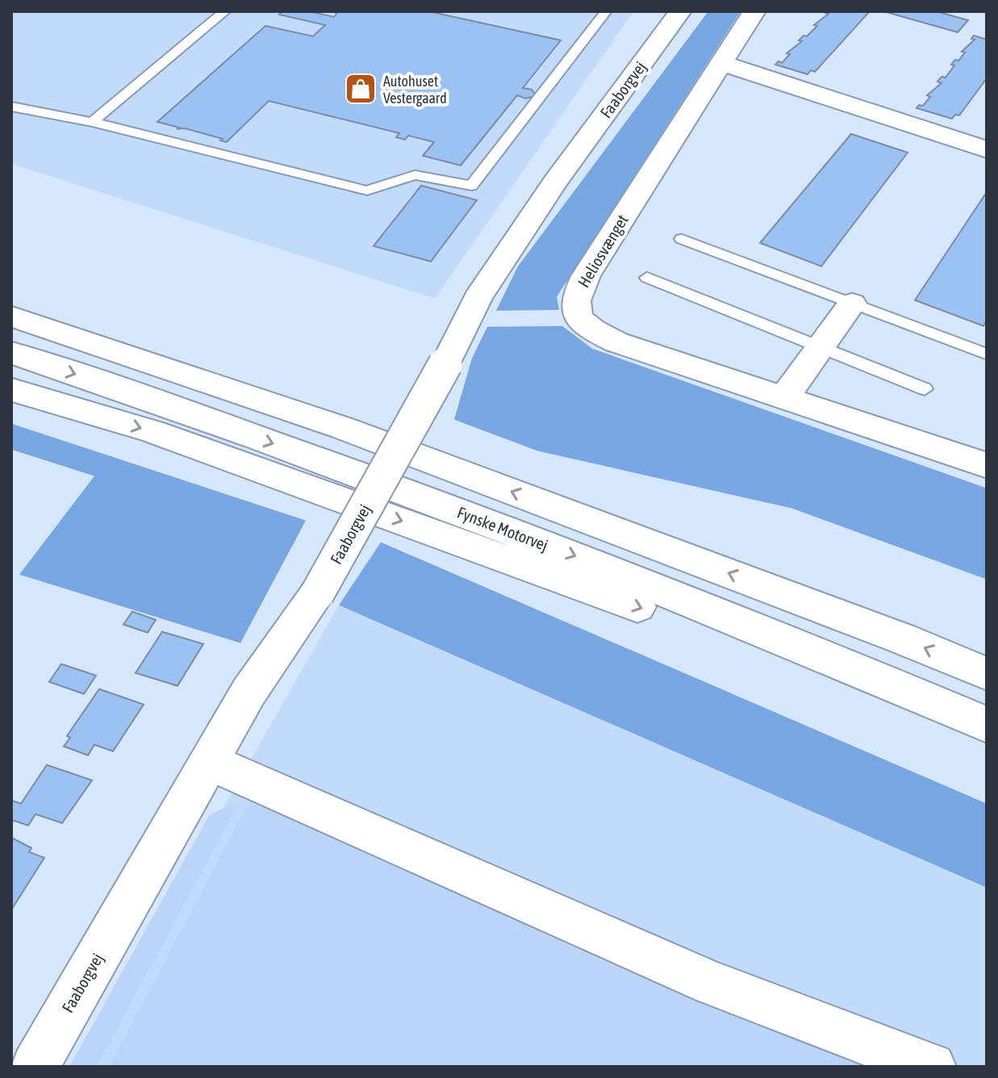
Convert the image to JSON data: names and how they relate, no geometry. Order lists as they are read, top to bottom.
{
  "streets": {
    "main road": ["Faaborgvej", "Heliosvænget", "Fynske Motorvej"]
  },
  "places": {
    "shop": ["Autohuset Vestergaard"]
  }
}
